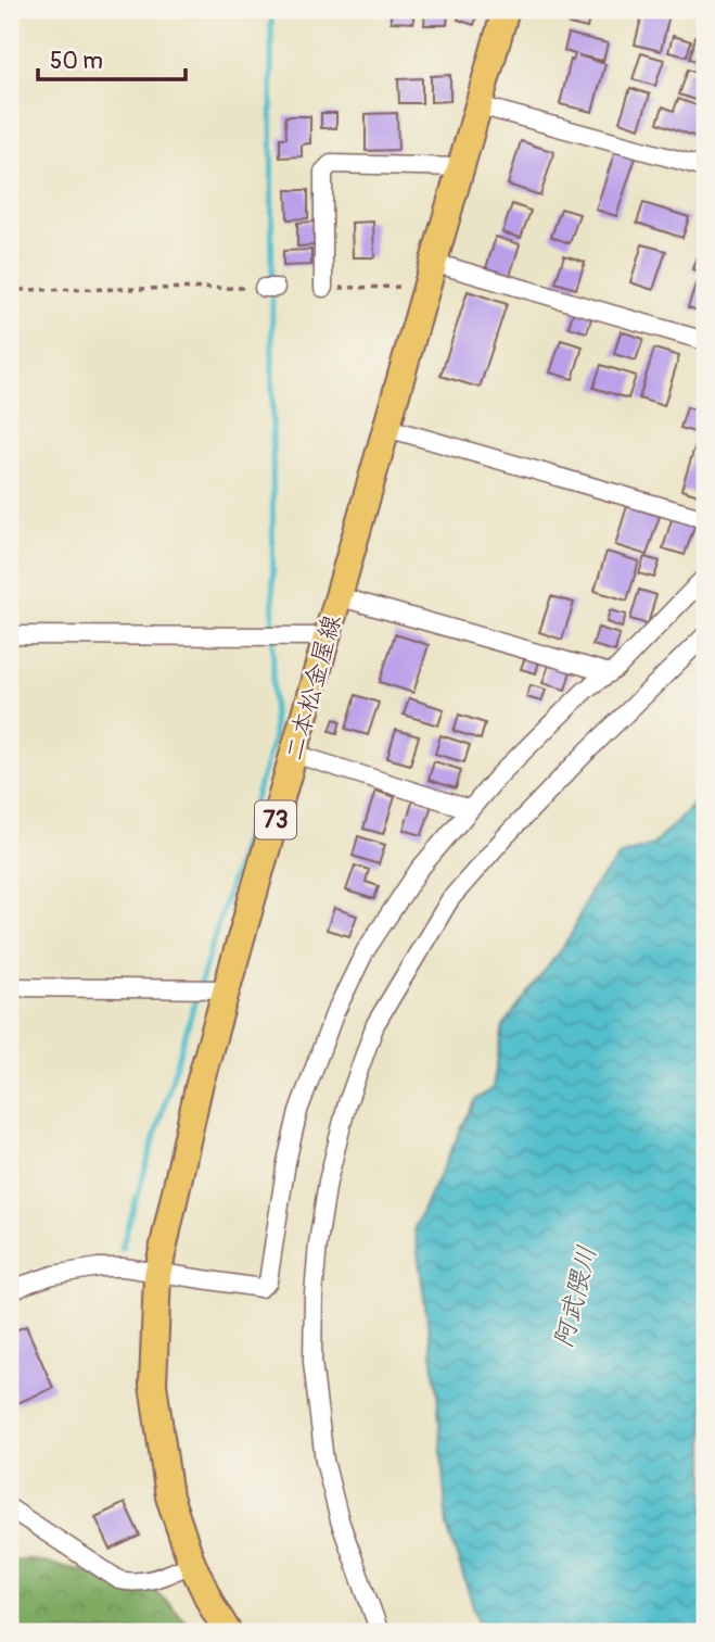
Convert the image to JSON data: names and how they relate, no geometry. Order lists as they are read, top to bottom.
{
  "streets": {
    "main road": ["二本松金屋線", "73"]
  },
  "water": ["阿武隈川"],
  "scale_bar": "50 m"
}
